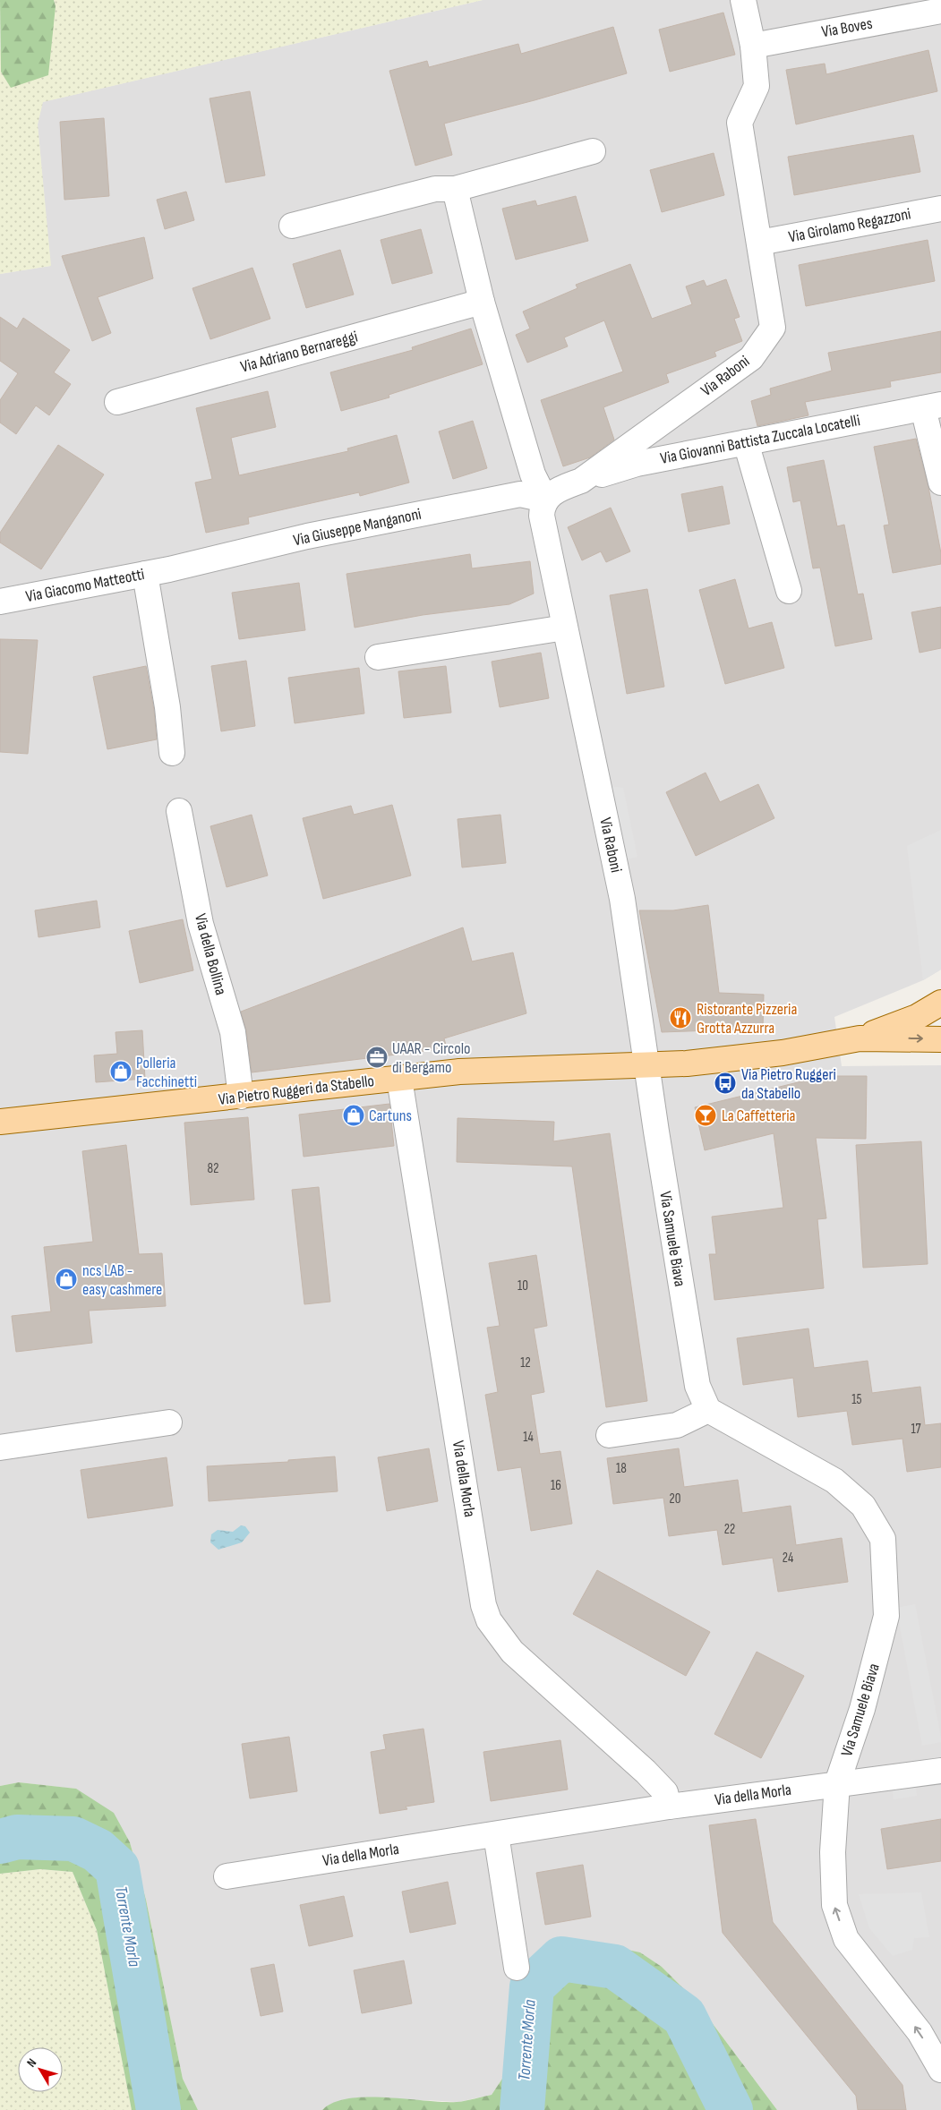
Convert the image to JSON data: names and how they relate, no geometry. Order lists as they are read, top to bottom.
{
  "streets": {
    "main road": ["Via Pietro Ruggeri da Stabello"],
    "street": [
      "Via Boves",
      "Via Girolamo Regazzoni",
      "Via Adriano Bernareggi",
      "Via Raboni",
      "Via Giovanni Battista Zuccala Locatelli",
      "Via Giuseppe Manganoni",
      "Via Giacomo Matteotti",
      "Via della Bollina",
      "Via Samuele Biava",
      "Via della Morla"
    ]
  },
  "crossings": [
    ["Via Boves", "Via Raboni"],
    ["Via Girolamo Regazzoni", "Via Raboni"],
    ["Via Raboni", "Via Giovanni Battista Zuccala Locatelli"],
    ["Via Raboni", "Via Giuseppe Manganoni"],
    ["Via Raboni", "Via Pietro Ruggeri da Stabello"],
    ["Via Raboni", "Via Samuele Biava"],
    ["Via Giuseppe Manganoni", "Via Giacomo Matteotti"],
    ["Via della Bollina", "Via Pietro Ruggeri da Stabello"],
    ["Via Pietro Ruggeri da Stabello", "Via Samuele Biava"],
    ["Via Pietro Ruggeri da Stabello", "Via della Morla"],
    ["Via Samuele Biava", "Via della Morla"]
  ],
  "water": ["Torrente Morla"],
  "places": {
    "restaurant": ["Ristorante Pizzeria Grotta Azzurra"],
    "office": ["UAAR - Circolo di Bergamo"],
    "shop": ["Polleria Facchinetti", "Cartuns", "ncs LAB - easy cashmere"],
    "bus stop": ["Via Pietro Ruggeri da Stabello"],
    "bar": ["La Caffetteria"]
  },
  "house_numbers": [
    "82",
    "10",
    "12",
    "15",
    "17",
    "14",
    "18",
    "16",
    "20",
    "22",
    "24"
  ],
  "north": "top left"
}
